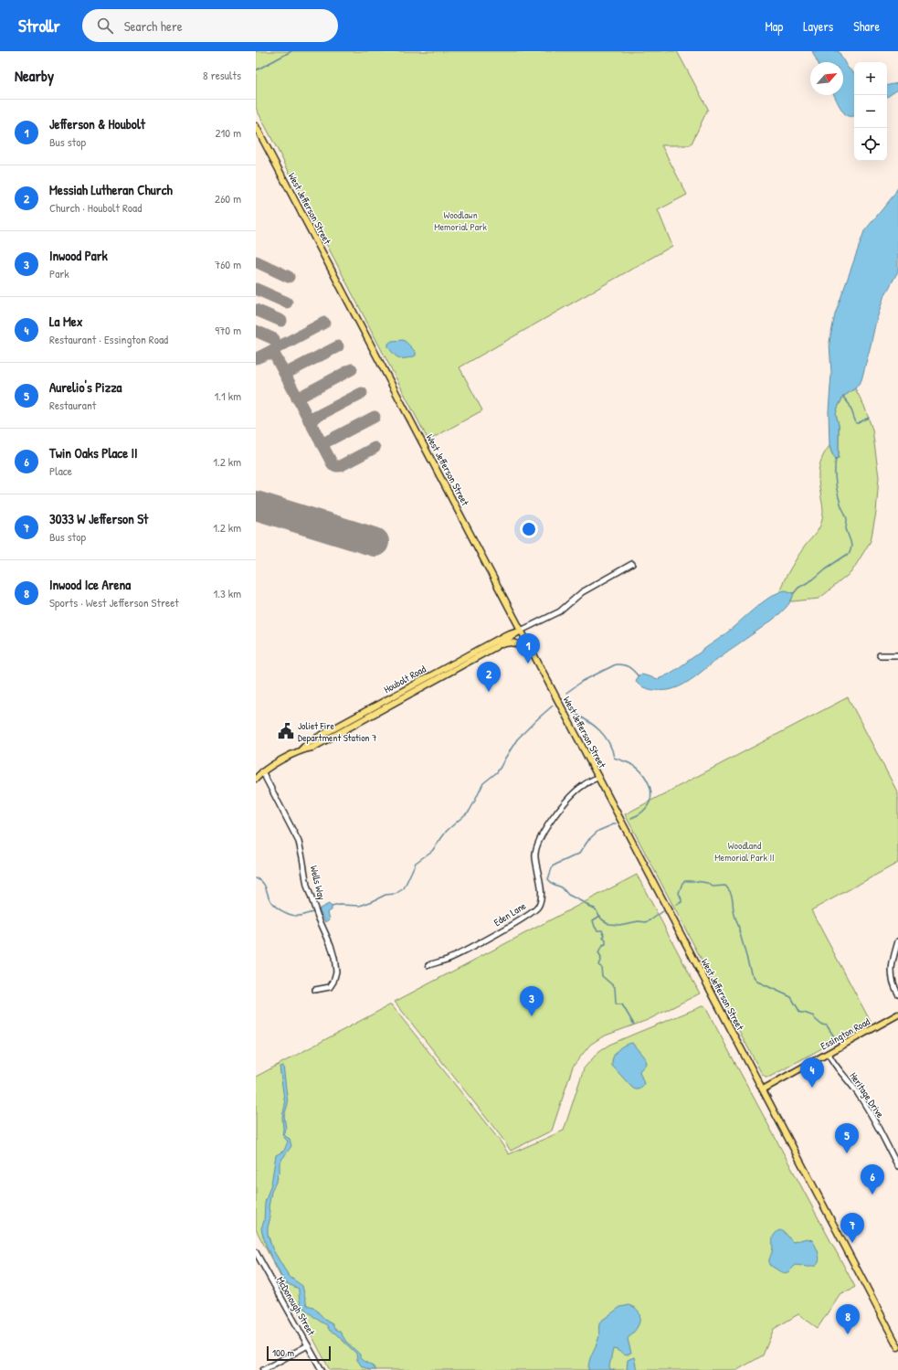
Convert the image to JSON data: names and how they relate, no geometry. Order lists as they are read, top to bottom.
{
  "streets": {
    "main road": ["West Jefferson Street", "Houbolt Road", "Essington Road"],
    "street": [
      "Wells Way",
      "Eden Lane",
      "Heritage Drive",
      "McDonough Street"
    ]
  },
  "crossings": [
    ["West Jefferson Street", "Houbolt Road"],
    ["West Jefferson Street", "Eden Lane"],
    ["West Jefferson Street", "Essington Road"],
    ["Houbolt Road", "Wells Way"],
    ["Essington Road", "Heritage Drive"]
  ],
  "parks": ["Woodlawn Memorial Park", "Woodland Memorial Park II"],
  "places": {
    "public building": ["Joliet Fire Department Station 7"]
  },
  "scale_bar": "100 m",
  "north": "top right",
  "page": {
    "header": "Strollr",
    "search": "Search here",
    "nav": ["Map", "Layers", "Share"],
    "heading": ["Nearby", "8 results"],
    "map_buttons": ["+", "−"],
    "list": [
      {
        "mark": "1",
        "name": "Jefferson & Houbolt",
        "note": "Bus stop",
        "value": "210 m"
      },
      {
        "mark": "2",
        "name": "Messiah Lutheran Church",
        "note": "Church · Houbolt Road",
        "value": "260 m"
      },
      {
        "mark": "3",
        "name": "Inwood Park",
        "note": "Park",
        "value": "760 m"
      },
      {
        "mark": "4",
        "name": "La Mex",
        "note": "Restaurant · Essington Road",
        "value": "970 m"
      },
      {
        "mark": "5",
        "name": "Aurelio's Pizza",
        "note": "Restaurant",
        "value": "1.1 km"
      },
      {
        "mark": "6",
        "name": "Twin Oaks Place II",
        "note": "Place",
        "value": "1.2 km"
      },
      {
        "mark": "7",
        "name": "3033 W Jefferson St",
        "note": "Bus stop",
        "value": "1.2 km"
      },
      {
        "mark": "8",
        "name": "Inwood Ice Arena",
        "note": "Sports · West Jefferson Street",
        "value": "1.3 km"
      }
    ],
    "pins": [
      "1",
      "2",
      "3",
      "4",
      "5",
      "6",
      "7",
      "8"
    ],
    "scale": "100 m"
  }
}
